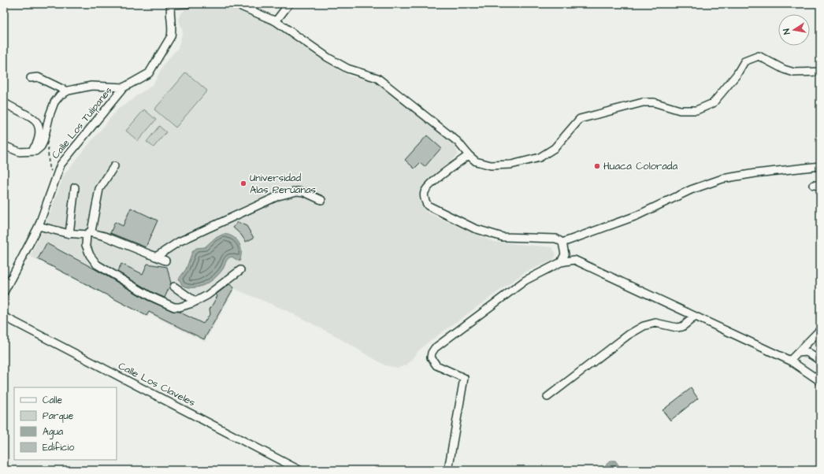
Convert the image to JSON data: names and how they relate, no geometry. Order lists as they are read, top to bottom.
{
  "streets": {
    "street": ["Calle Los Tulipanes", "Calle Los Claveles"]
  },
  "places": ["Huaca Colorada", "Universidad Alas Peruanas"],
  "legend": [
    "Calle",
    "Parque",
    "Agua",
    "Edificio"
  ],
  "north": "left"
}
